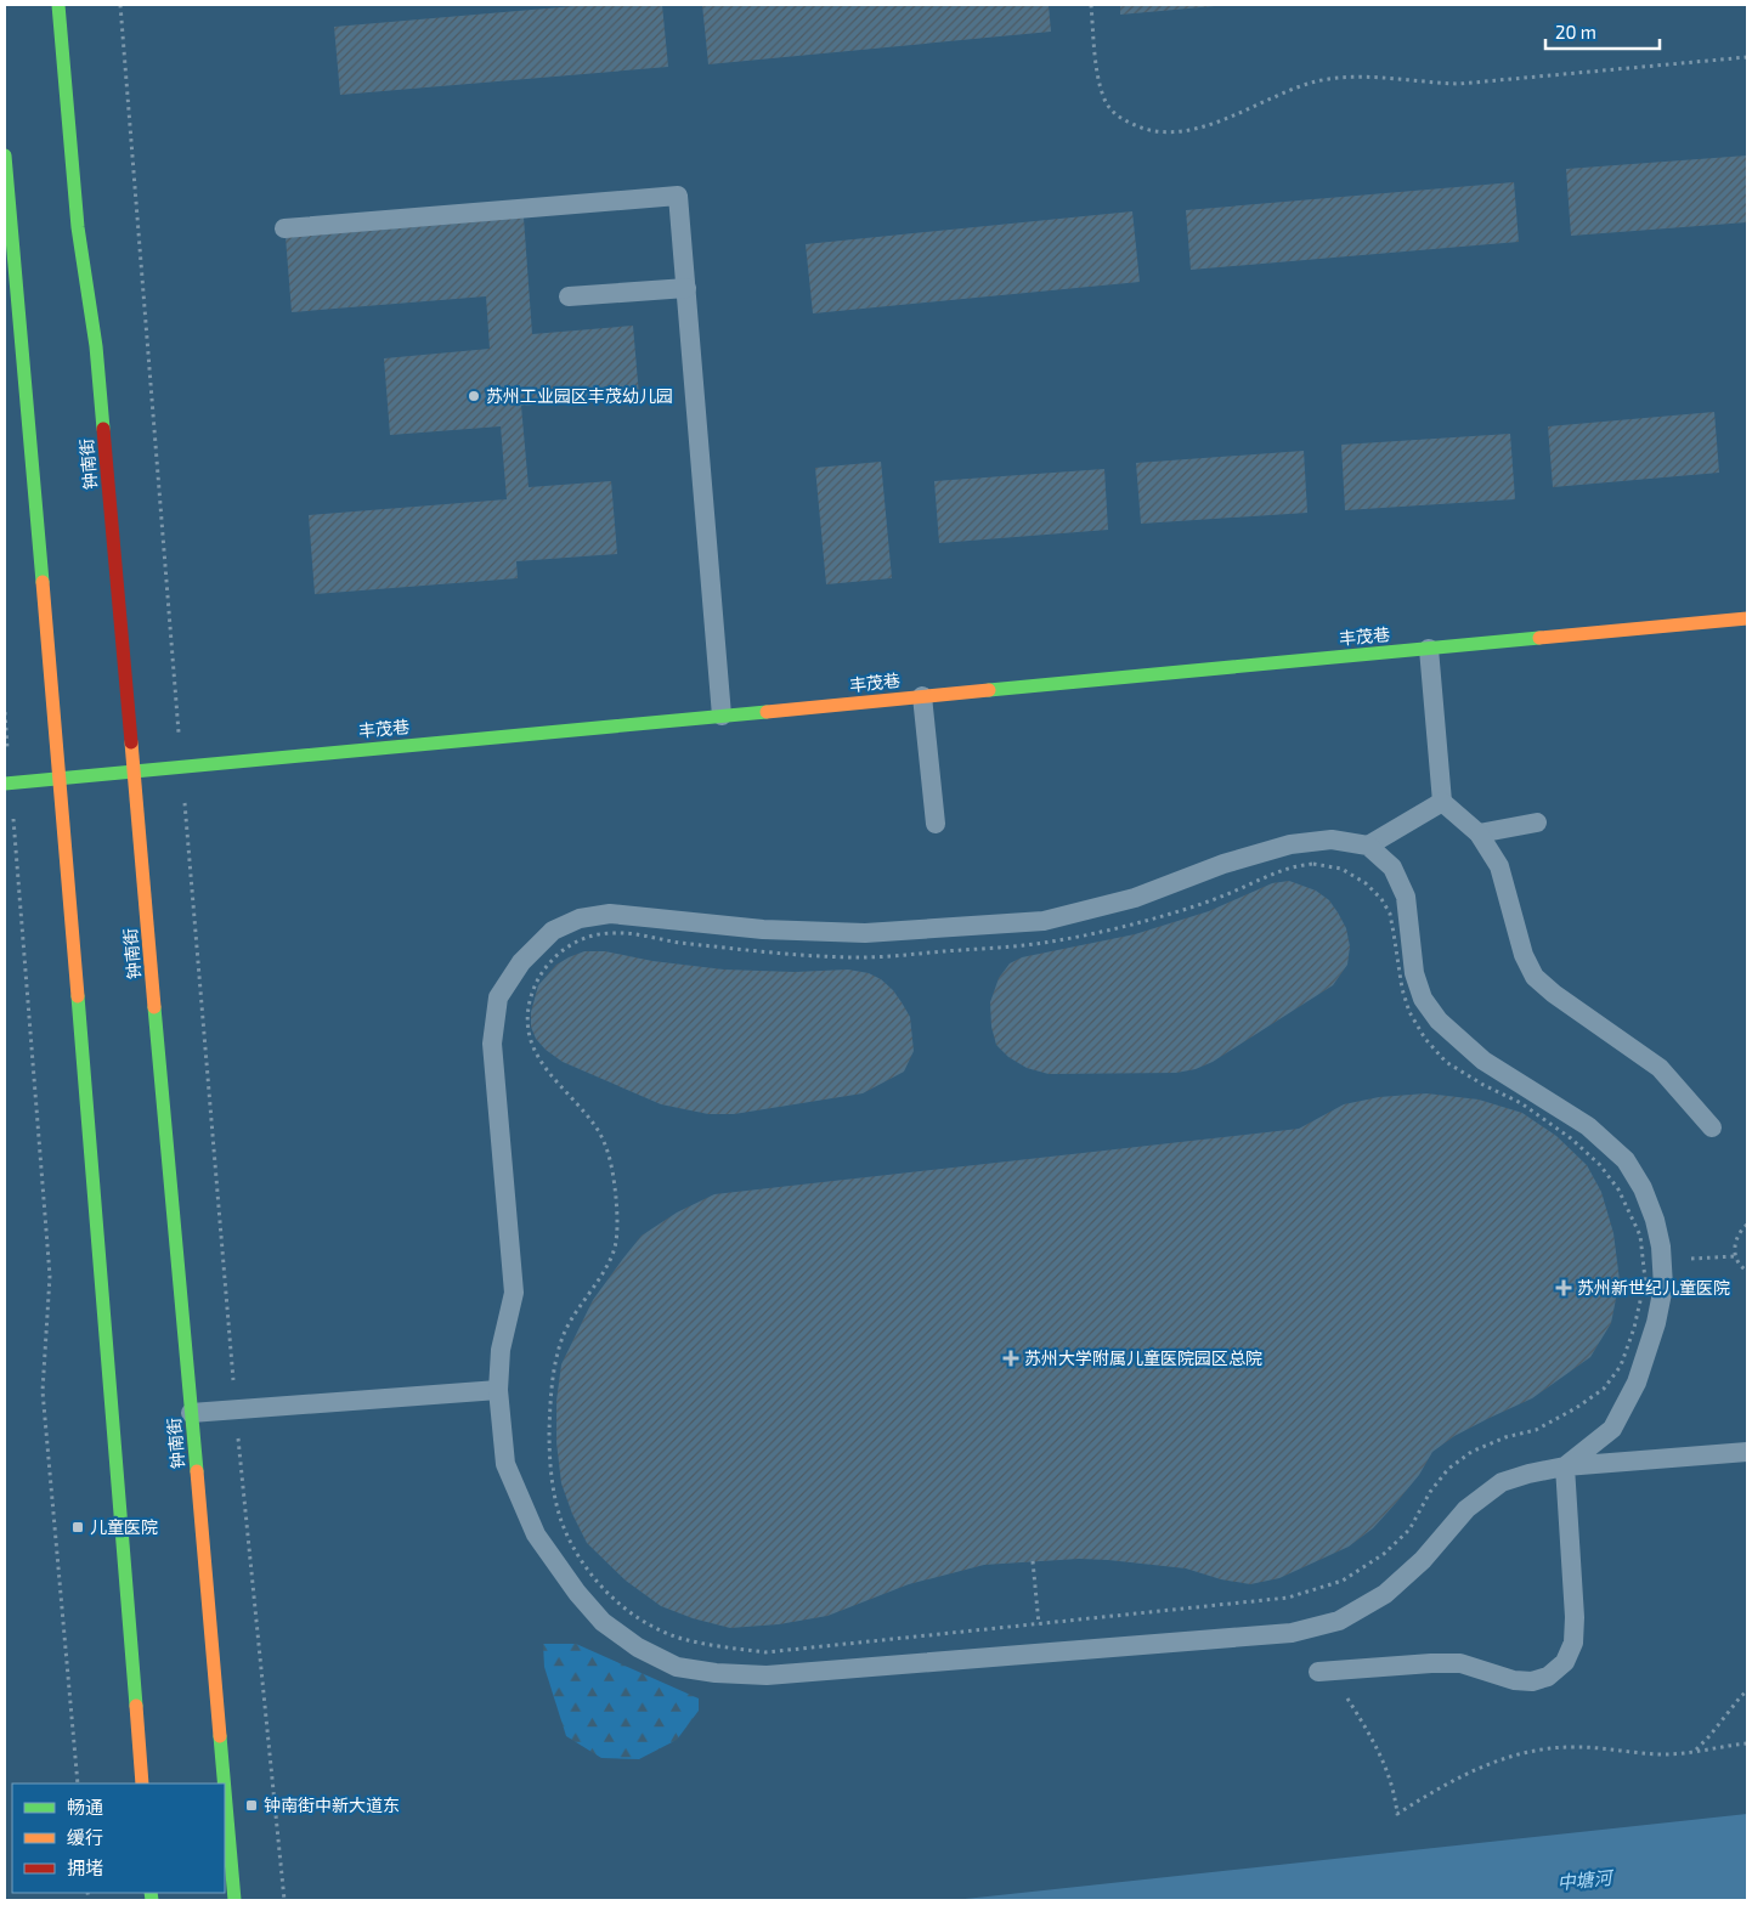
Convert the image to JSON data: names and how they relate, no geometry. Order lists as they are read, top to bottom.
{
  "streets": {
    "main road": ["钟南街", "丰茂巷"]
  },
  "crossings": [
    ["钟南街", "丰茂巷"]
  ],
  "water": ["中塘河"],
  "places": {
    "other": ["苏州工业园区丰茂幼儿园"],
    "health": ["苏州新世纪儿童医院", "苏州大学附属儿童医院园区总院"],
    "transit": ["儿童医院", "钟南街中新大道东"]
  },
  "legend": ["畅通", "缓行", "拥堵"],
  "scale_bar": "20 m"
}
